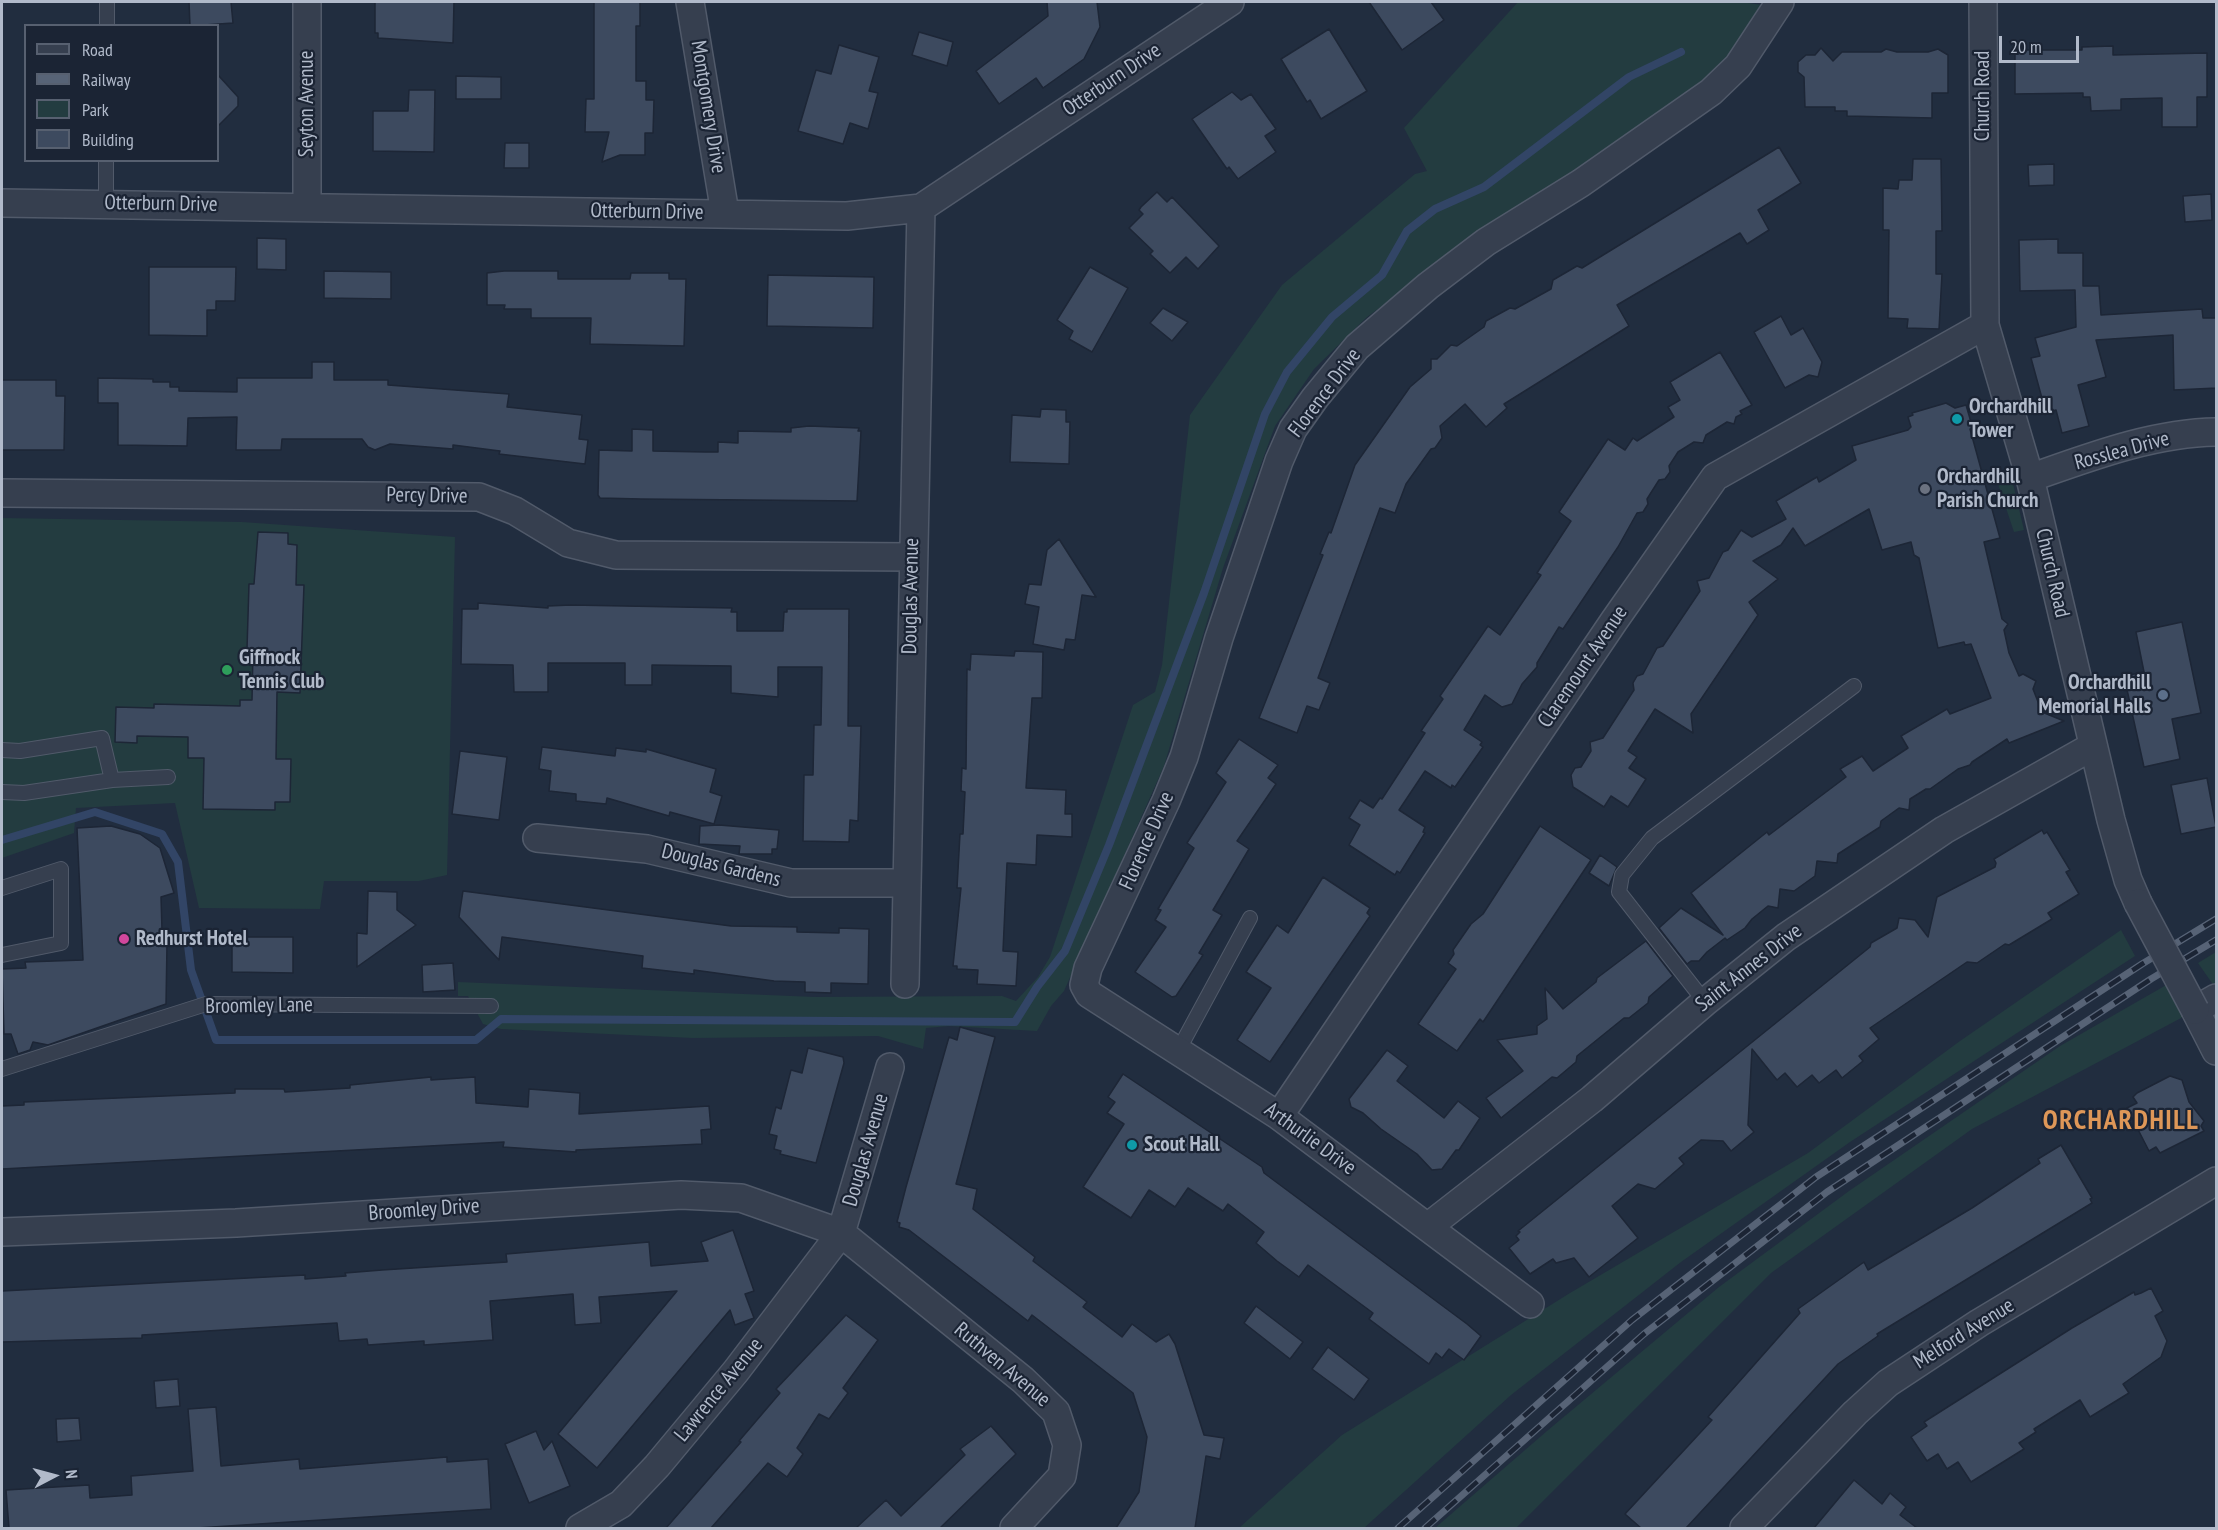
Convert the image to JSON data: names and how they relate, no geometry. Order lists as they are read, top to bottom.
{
  "streets": {
    "street": [
      "Otterburn Drive",
      "Church Road",
      "Seyton Avenue",
      "Montgomery Drive",
      "Florence Drive",
      "Rosslea Drive",
      "Percy Drive",
      "Douglas Avenue",
      "Claremount Avenue",
      "Douglas Gardens",
      "Saint Annes Drive",
      "Arthurlie Drive",
      "Broomley Drive",
      "Melford Avenue",
      "Ruthven Avenue",
      "Lawrence Avenue"
    ],
    "lane": ["Broomley Lane"]
  },
  "crossings": [
    ["Otterburn Drive", "Seyton Avenue"],
    ["Otterburn Drive", "Montgomery Drive"],
    ["Otterburn Drive", "Douglas Avenue"],
    ["Church Road", "Rosslea Drive"],
    ["Church Road", "Claremount Avenue"],
    ["Church Road", "Saint Annes Drive"],
    ["Florence Drive", "Arthurlie Drive"],
    ["Percy Drive", "Douglas Avenue"],
    ["Douglas Avenue", "Douglas Gardens"],
    ["Douglas Avenue", "Broomley Drive"],
    ["Douglas Avenue", "Ruthven Avenue"],
    ["Douglas Avenue", "Lawrence Avenue"],
    ["Claremount Avenue", "Arthurlie Drive"],
    ["Saint Annes Drive", "Arthurlie Drive"],
    ["Broomley Drive", "Ruthven Avenue"],
    ["Broomley Drive", "Lawrence Avenue"],
    ["Ruthven Avenue", "Lawrence Avenue"]
  ],
  "districts": ["ORCHARDHILL"],
  "places": [
    "Orchardhill Tower",
    "Orchardhill Parish Church",
    "Giffnock Tennis Club",
    "Orchardhill Memorial Halls",
    "Redhurst Hotel",
    "Scout Hall"
  ],
  "legend": [
    "Road",
    "Railway",
    "Park",
    "Building"
  ],
  "scale_bar": "20 m",
  "north": "right"
}
